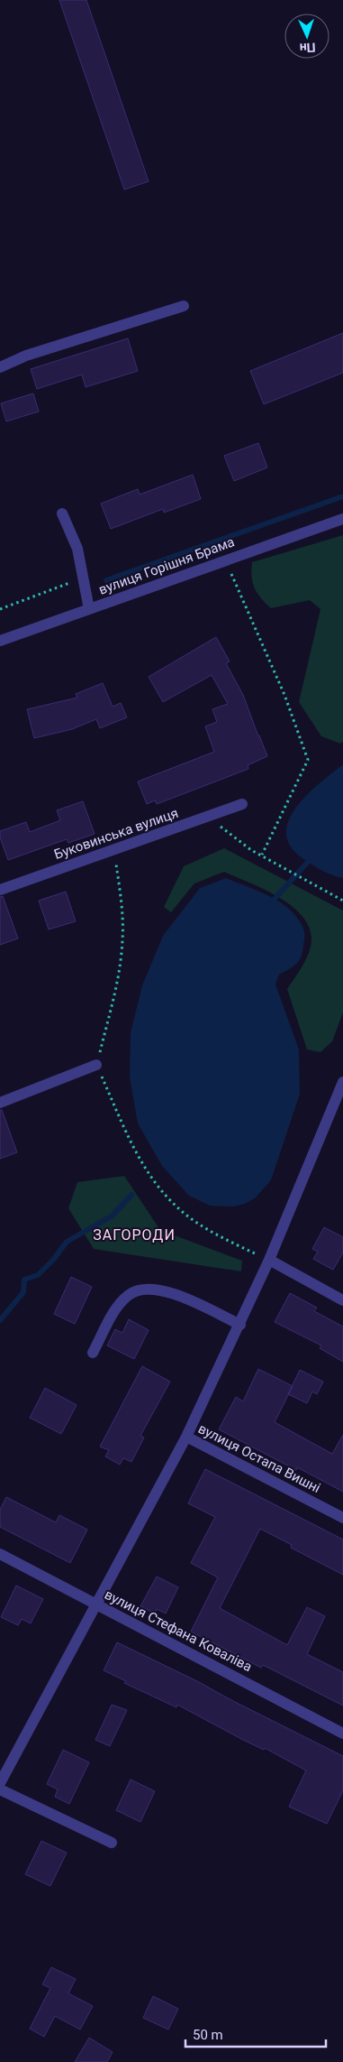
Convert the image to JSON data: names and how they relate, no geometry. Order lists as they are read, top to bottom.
{
  "streets": {
    "street": [
      "вулиця Горішня Брама",
      "Буковинська вулиця",
      "вулиця Остапа Вишні",
      "вулиця Стефана Коваліва"
    ]
  },
  "districts": ["ЗАГОРОДИ"],
  "scale_bar": "50 m",
  "north": "bottom"
}
